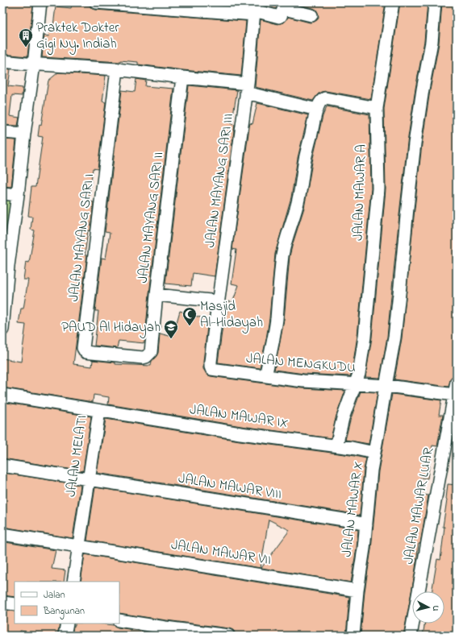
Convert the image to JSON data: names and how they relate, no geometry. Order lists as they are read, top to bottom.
{
  "streets": {
    "street": [
      "JALAN MAYANG SARI III",
      "JALAN MAWAR A",
      "JALAN MAYANG SARI II",
      "JALAN MAYANG SARI I",
      "JALAN MENGKUDU",
      "JALAN MAWAR IX",
      "JALAN MELATI",
      "JALAN MAWAR VIII",
      "JALAN MAWAR LUAR",
      "JALAN MAWAR X",
      "JALAN MAWAR VII"
    ]
  },
  "crossings": [
    ["JALAN MAYANG SARI III", "JALAN MENGKUDU"],
    ["JALAN MAWAR A", "JALAN MENGKUDU"],
    ["JALAN MAWAR A", "JALAN MAWAR IX"],
    ["JALAN MAYANG SARI II", "JALAN MAYANG SARI I"],
    ["JALAN MENGKUDU", "JALAN MAWAR LUAR"],
    ["JALAN MENGKUDU", "JALAN MAWAR X"],
    ["JALAN MAWAR IX", "JALAN MELATI"],
    ["JALAN MAWAR IX", "JALAN MAWAR X"],
    ["JALAN MELATI", "JALAN MAWAR VIII"],
    ["JALAN MELATI", "JALAN MAWAR VII"],
    ["JALAN MAWAR VIII", "JALAN MAWAR X"],
    ["JALAN MAWAR X", "JALAN MAWAR VII"]
  ],
  "places": {
    "building": ["Praktek Dokter Gigi Ny. Indiah"],
    "mosque": ["Masjid Al-Hidayah"],
    "school or university": ["PAUD Al Hidayah"]
  },
  "legend": ["Jalan", "Bangunan"],
  "north": "right"
}
